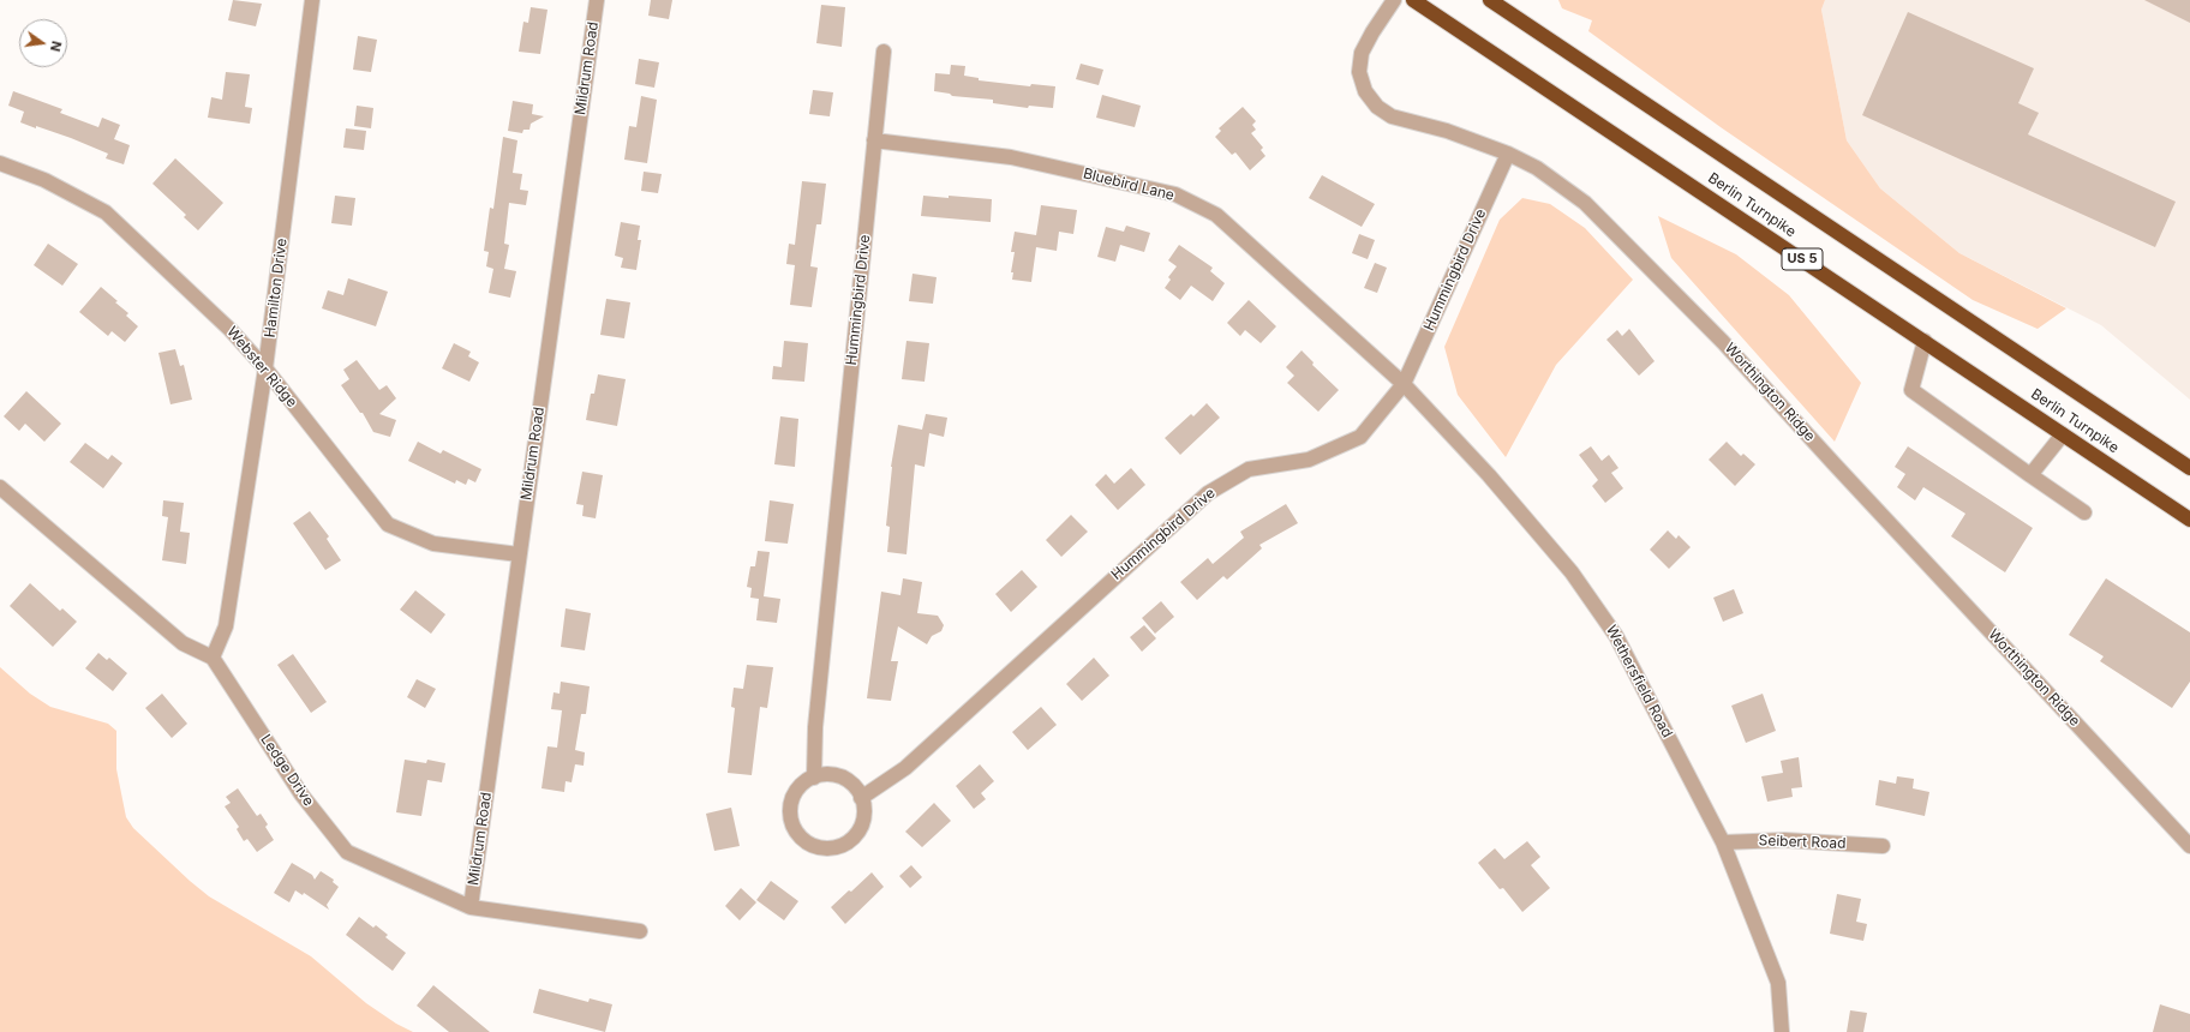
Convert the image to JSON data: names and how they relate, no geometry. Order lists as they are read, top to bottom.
{
  "streets": {
    "highway": ["Berlin Turnpike", "US 5"],
    "street": [
      "Mildrum Road",
      "Bluebird Lane",
      "Hummingbird Drive",
      "Hamilton Drive",
      "Webster Ridge",
      "Worthington Ridge",
      "Wethersfield Road",
      "Ledge Drive",
      "Seibert Road"
    ]
  },
  "crossings": [
    ["Mildrum Road", "Webster Ridge"],
    ["Mildrum Road", "Ledge Drive"],
    ["Bluebird Lane", "Hummingbird Drive"],
    ["Bluebird Lane", "Wethersfield Road"],
    ["Hummingbird Drive", "Worthington Ridge"],
    ["Hummingbird Drive", "Wethersfield Road"],
    ["Hamilton Drive", "Webster Ridge"],
    ["Hamilton Drive", "Ledge Drive"],
    ["Wethersfield Road", "Seibert Road"]
  ],
  "north": "right"
}
